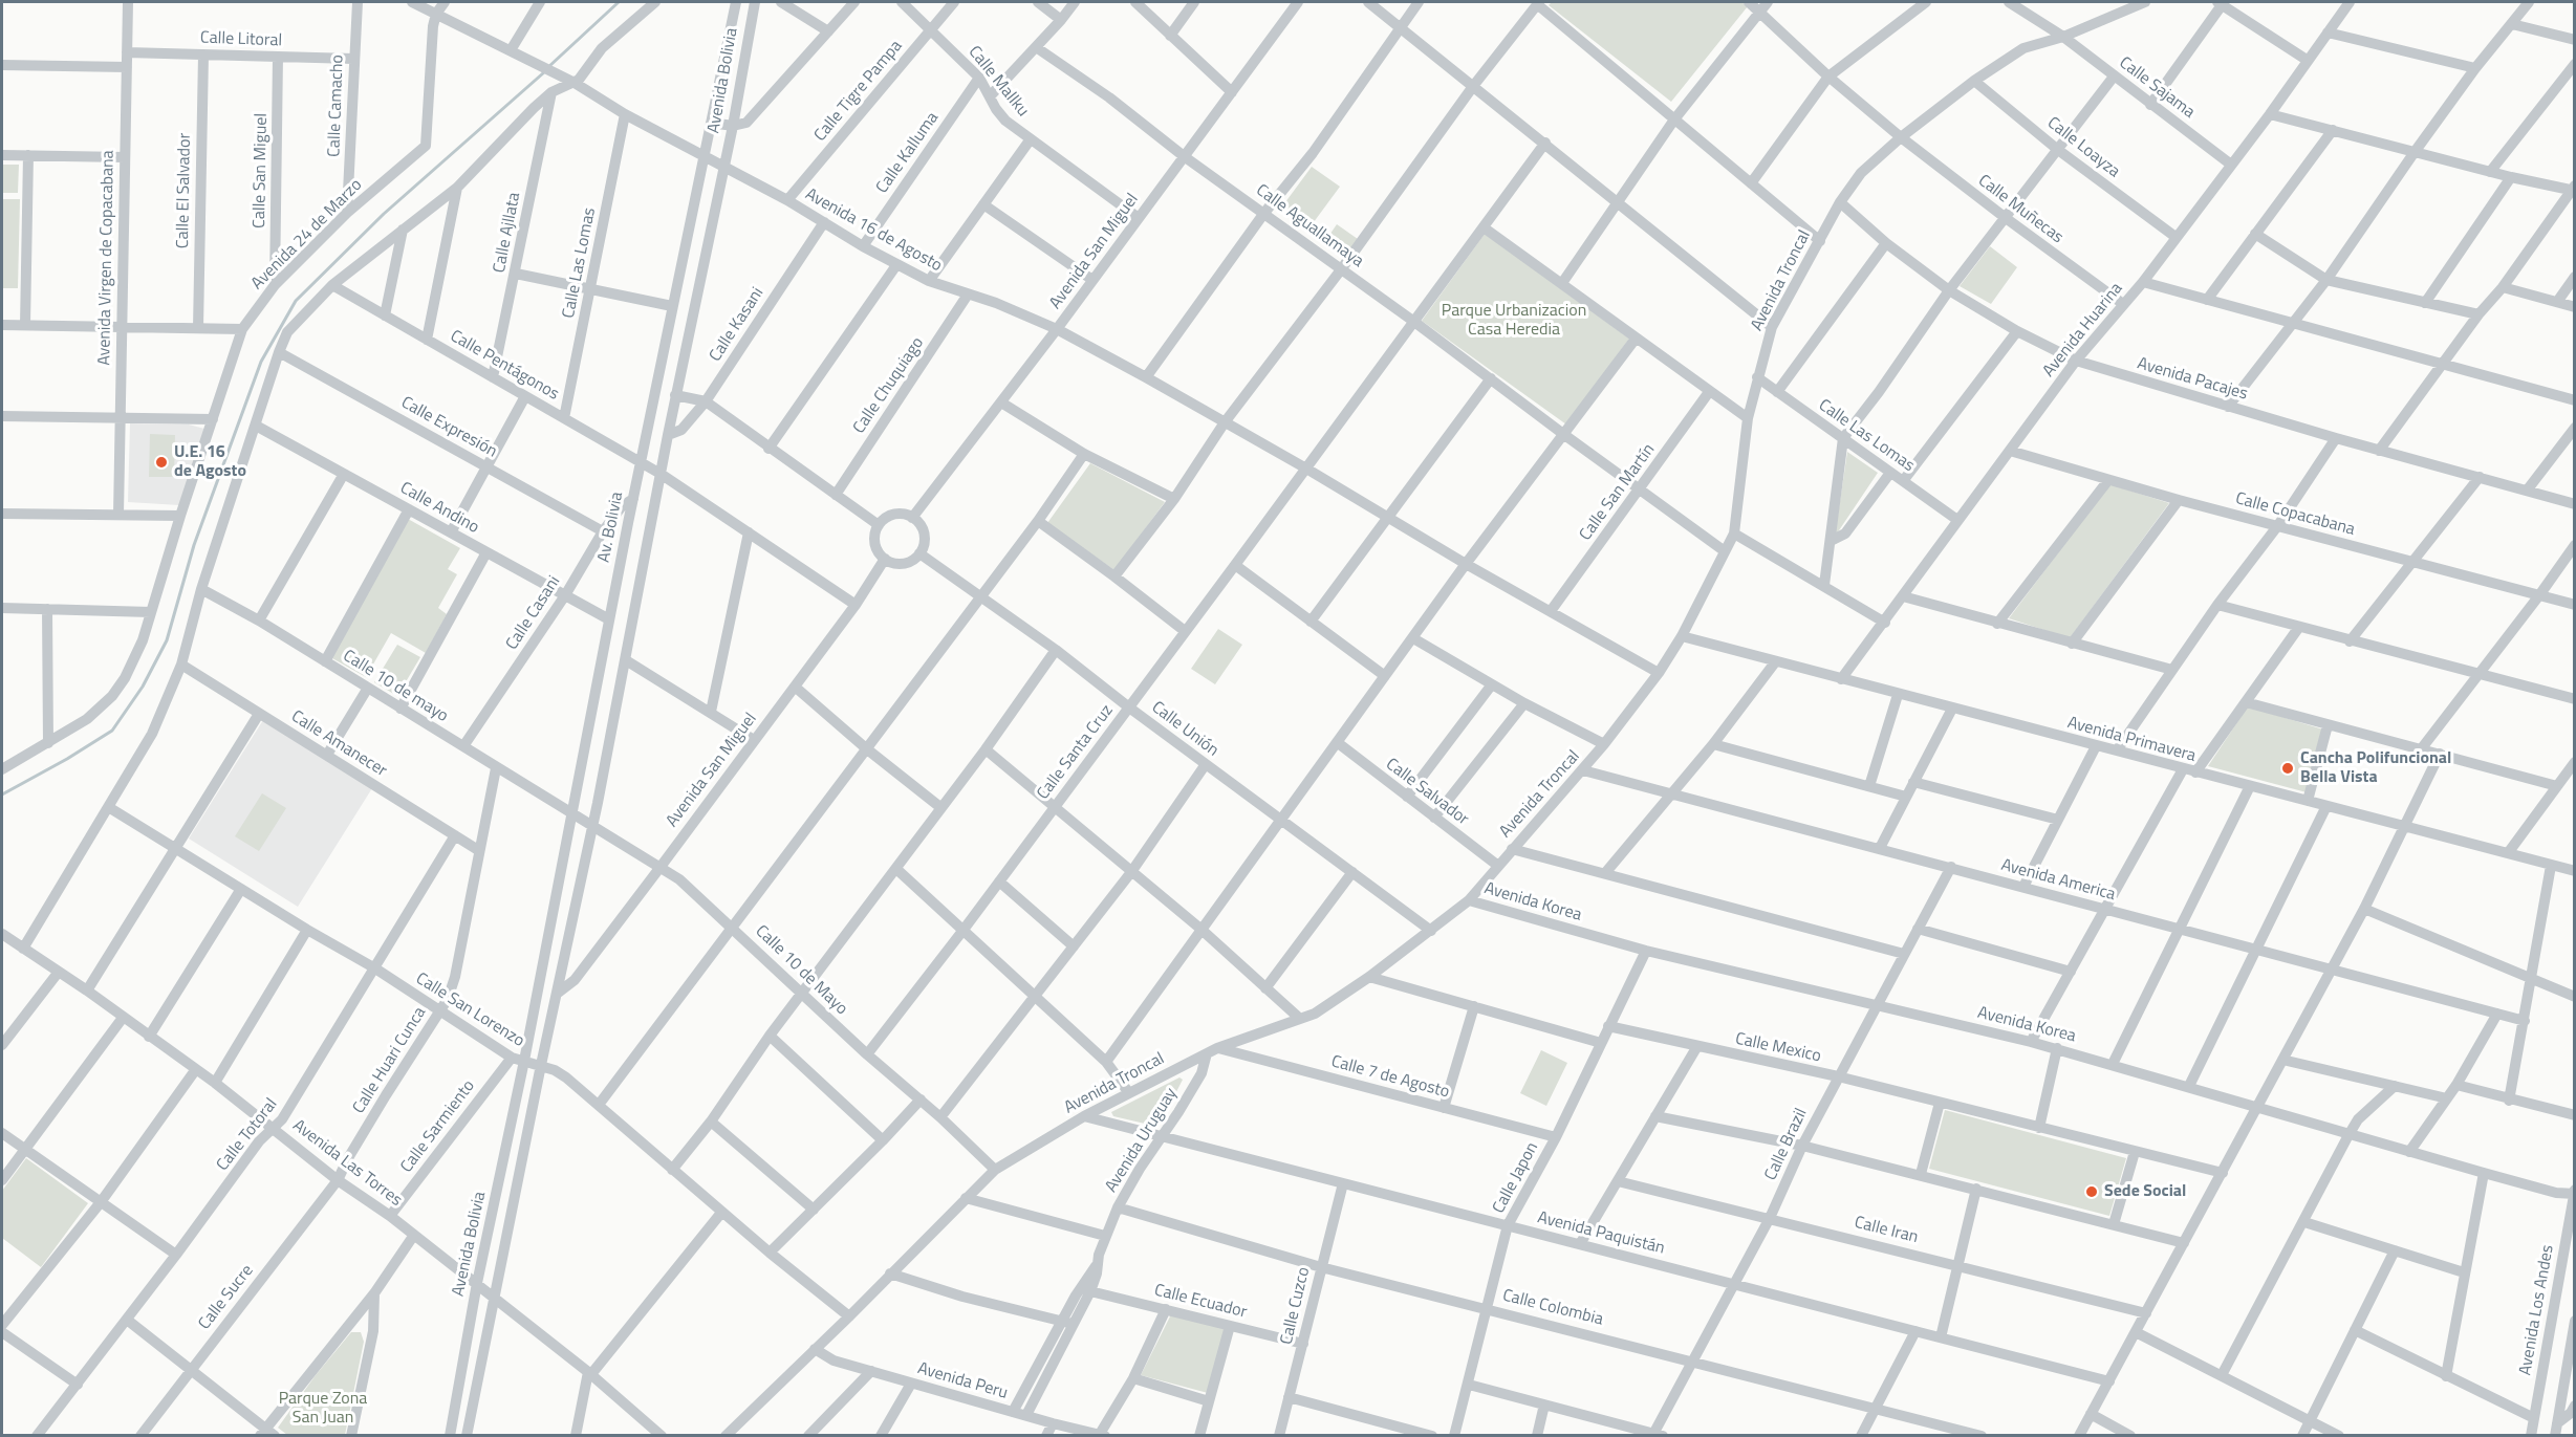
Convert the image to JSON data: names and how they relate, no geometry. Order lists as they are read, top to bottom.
{
  "streets": {
    "street": [
      "Calle Litoral",
      "Avenida Bolivia",
      "Calle Mallku",
      "Calle Sajama",
      "Calle Tigre Pampa",
      "Calle Camacho",
      "Calle Loayza",
      "Calle Kalluma",
      "Calle San Miguel",
      "Calle El Salvador",
      "Calle Muñecas",
      "Calle Aguallamaya",
      "Avenida 16 de Agosto",
      "Calle Ajllata",
      "Avenida 24 de Marzo",
      "Avenida San Miguel",
      "Avenida Virgen de Copacabana",
      "Calle Las Lomas",
      "Avenida Troncal",
      "Calle Kasani",
      "Avenida Huarina",
      "Calle Pentágonos",
      "Avenida Pacajes",
      "Calle Chuquiago",
      "Calle Expresión",
      "Calle San Martín",
      "Calle Andino",
      "Calle Copacabana",
      "Av. Bolivia",
      "Calle Casani",
      "Calle 10 de mayo",
      "Calle Unión",
      "Avenida Primavera",
      "Calle Amanecer",
      "Calle Santa Cruz",
      "Calle Salvador",
      "Avenida America",
      "Avenida Korea",
      "Calle 10 de Mayo",
      "Calle San Lorenzo",
      "Calle Mexico",
      "Calle Huari Cunca",
      "Calle 7 de Agosto",
      "Calle Sarmiento",
      "Calle Totoral",
      "Avenida Uruguay",
      "Calle Brazil",
      "Avenida Las Torres",
      "Calle Japon",
      "Calle Iran",
      "Avenida Paquistán",
      "Calle Sucre",
      "Calle Ecuador",
      "Calle Cuzco",
      "Calle Colombia",
      "Avenida Los Andes",
      "Avenida Peru"
    ]
  },
  "crossings": [
    ["Calle Litoral", "Calle Camacho"],
    ["Calle Litoral", "Calle San Miguel"],
    ["Calle Litoral", "Calle El Salvador"],
    ["Calle Litoral", "Avenida Virgen de Copacabana"],
    ["Avenida Bolivia", "Avenida 16 de Agosto"],
    ["Avenida Bolivia", "Av. Bolivia"],
    ["Avenida Bolivia", "Calle San Lorenzo"],
    ["Avenida Bolivia", "Avenida Las Torres"],
    ["Calle Mallku", "Calle Tigre Pampa"],
    ["Calle Mallku", "Calle Kalluma"],
    ["Calle Mallku", "Avenida San Miguel"],
    ["Calle Sajama", "Avenida Troncal"],
    ["Calle Sajama", "Avenida Huarina"],
    ["Calle Tigre Pampa", "Avenida 16 de Agosto"],
    ["Calle Camacho", "Avenida 24 de Marzo"],
    ["Calle Loayza", "Avenida Troncal"],
    ["Calle Loayza", "Avenida Huarina"],
    ["Calle Kalluma", "Avenida 16 de Agosto"],
    ["Calle San Miguel", "Avenida 24 de Marzo"],
    ["Calle Muñecas", "Avenida Troncal"],
    ["Calle Muñecas", "Avenida Huarina"],
    ["Calle Aguallamaya", "Avenida San Miguel"],
    ["Calle Aguallamaya", "Avenida Troncal"],
    ["Calle Aguallamaya", "Calle San Martín"],
    ["Calle Aguallamaya", "Calle Santa Cruz"],
    ["Avenida 16 de Agosto", "Avenida 24 de Marzo"],
    ["Avenida 16 de Agosto", "Avenida San Miguel"],
    ["Avenida 16 de Agosto", "Calle Las Lomas"],
    ["Avenida 16 de Agosto", "Avenida Troncal"],
    ["Avenida 16 de Agosto", "Calle Kasani"],
    ["Avenida 16 de Agosto", "Calle Chuquiago"],
    ["Avenida 16 de Agosto", "Calle San Martín"],
    ["Avenida 16 de Agosto", "Av. Bolivia"],
    ["Avenida 16 de Agosto", "Calle Santa Cruz"],
    ["Calle Ajllata", "Calle Pentágonos"],
    ["Avenida San Miguel", "Calle Pentágonos"],
    ["Avenida San Miguel", "Calle Unión"],
    ["Avenida San Miguel", "Calle 10 de Mayo"],
    ["Calle Las Lomas", "Avenida Troncal"],
    ["Calle Las Lomas", "Avenida Huarina"],
    ["Calle Las Lomas", "Calle Pentágonos"],
    ["Avenida Troncal", "Avenida Pacajes"],
    ["Avenida Troncal", "Calle Unión"],
    ["Avenida Troncal", "Avenida Primavera"],
    ["Avenida Troncal", "Calle Salvador"],
    ["Avenida Troncal", "Avenida America"],
    ["Avenida Troncal", "Avenida Korea"],
    ["Avenida Troncal", "Calle 10 de Mayo"],
    ["Avenida Troncal", "Calle San Lorenzo"],
    ["Avenida Troncal", "Calle 7 de Agosto"],
    ["Avenida Troncal", "Avenida Uruguay"],
    ["Avenida Troncal", "Avenida Paquistán"],
    ["Avenida Troncal", "Avenida Peru"],
    ["Avenida Huarina", "Avenida Pacajes"],
    ["Avenida Huarina", "Calle Copacabana"],
    ["Avenida Huarina", "Avenida Primavera"],
    ["Calle Pentágonos", "Av. Bolivia"],
    ["Calle Expresión", "Calle Casani"],
    ["Calle Andino", "Av. Bolivia"],
    ["Calle Andino", "Calle Casani"],
    ["Av. Bolivia", "Calle Casani"],
    ["Av. Bolivia", "Calle 10 de mayo"],
    ["Av. Bolivia", "Calle 10 de Mayo"],
    ["Av. Bolivia", "Calle San Lorenzo"],
    ["Calle Casani", "Calle 10 de mayo"],
    ["Calle 10 de mayo", "Calle 10 de Mayo"],
    ["Calle 10 de mayo", "Calle Huari Cunca"],
    ["Calle Unión", "Calle Santa Cruz"],
    ["Calle Amanecer", "Calle Huari Cunca"],
    ["Calle Amanecer", "Calle Totoral"],
    ["Calle Santa Cruz", "Calle 10 de Mayo"],
    ["Avenida America", "Calle Brazil"],
    ["Avenida Korea", "Calle Brazil"],
    ["Avenida Korea", "Calle Japon"],
    ["Avenida Korea", "Avenida Los Andes"],
    ["Calle San Lorenzo", "Calle Huari Cunca"],
    ["Calle San Lorenzo", "Calle Sarmiento"],
    ["Calle San Lorenzo", "Calle Totoral"],
    ["Calle Mexico", "Calle Brazil"],
    ["Calle Mexico", "Calle Japon"],
    ["Calle Huari Cunca", "Avenida Las Torres"],
    ["Calle Huari Cunca", "Calle Sucre"],
    ["Calle 7 de Agosto", "Calle Japon"],
    ["Calle Sarmiento", "Avenida Las Torres"],
    ["Calle Totoral", "Avenida Las Torres"],
    ["Avenida Uruguay", "Avenida Paquistán"],
    ["Avenida Uruguay", "Calle Ecuador"],
    ["Avenida Uruguay", "Calle Colombia"],
    ["Avenida Uruguay", "Avenida Peru"],
    ["Calle Brazil", "Calle Iran"],
    ["Calle Brazil", "Avenida Paquistán"],
    ["Calle Brazil", "Calle Colombia"],
    ["Avenida Las Torres", "Calle Sucre"],
    ["Calle Japon", "Avenida Paquistán"],
    ["Calle Japon", "Calle Colombia"],
    ["Avenida Paquistán", "Calle Cuzco"],
    ["Calle Ecuador", "Calle Cuzco"],
    ["Calle Cuzco", "Calle Colombia"]
  ],
  "parks": ["Parque Urbanizacion Casa Heredia", "Parque Zona San Juan"],
  "places": ["U.E. 16 de Agosto", "Cancha Polifuncional Bella Vista", "Sede Social"]
}
